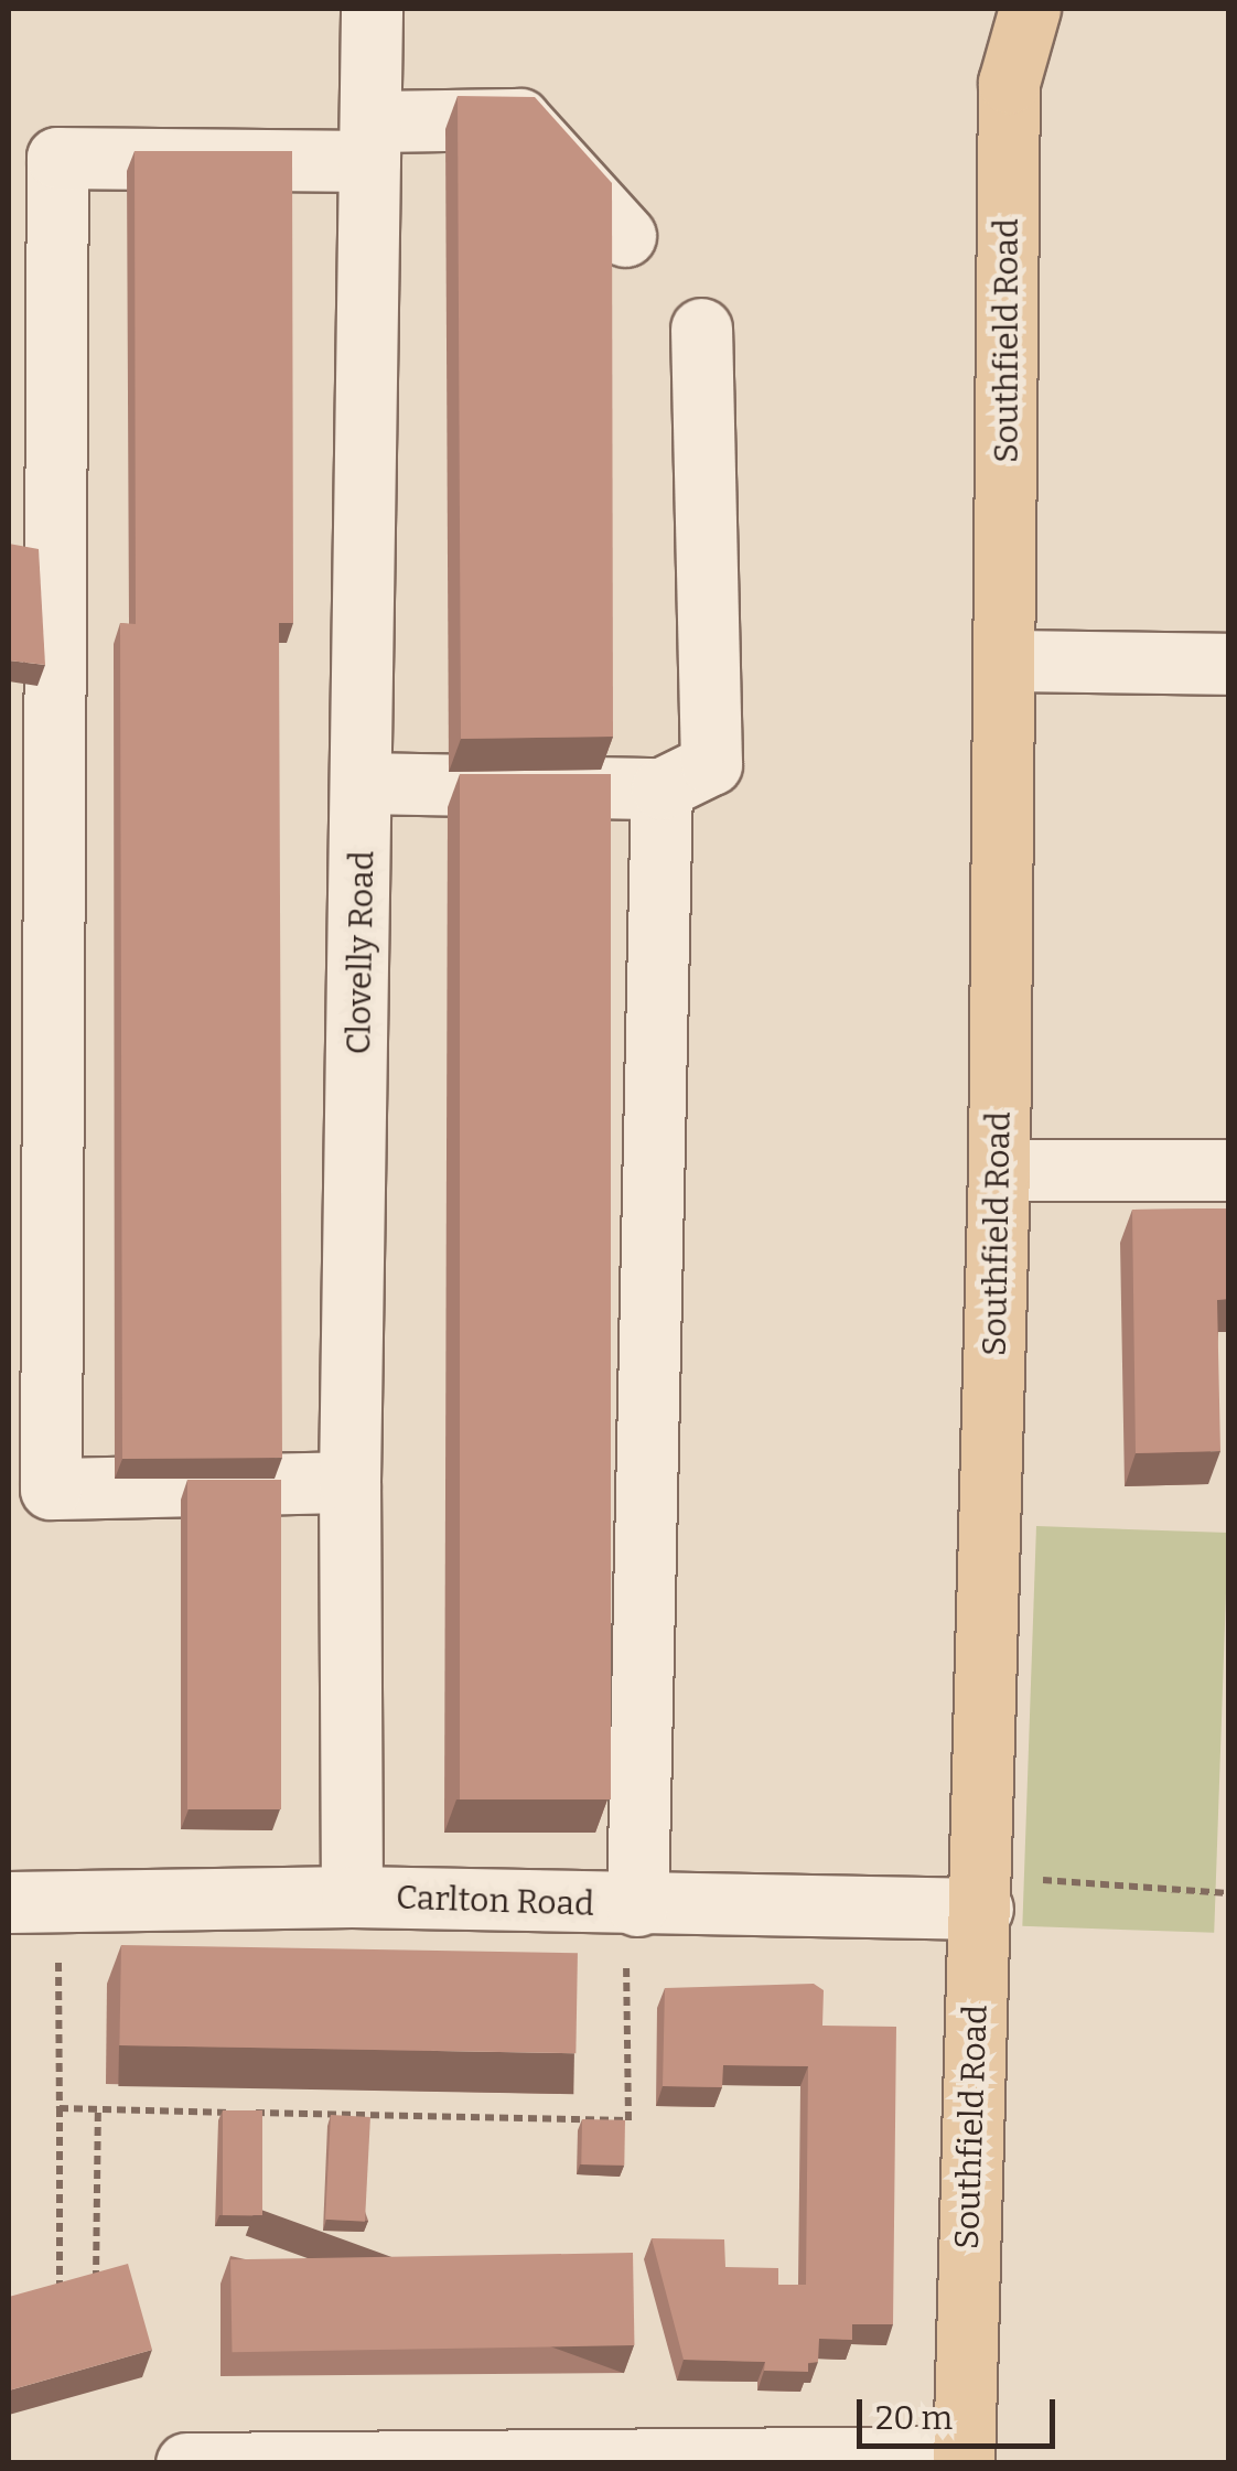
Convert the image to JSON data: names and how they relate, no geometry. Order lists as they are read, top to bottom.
{
  "streets": {
    "main road": ["Southfield Road"],
    "street": ["Clovelly Road", "Carlton Road"]
  },
  "crossings": [
    ["Southfield Road", "Carlton Road"],
    ["Clovelly Road", "Carlton Road"]
  ],
  "scale_bar": "20 m"
}
